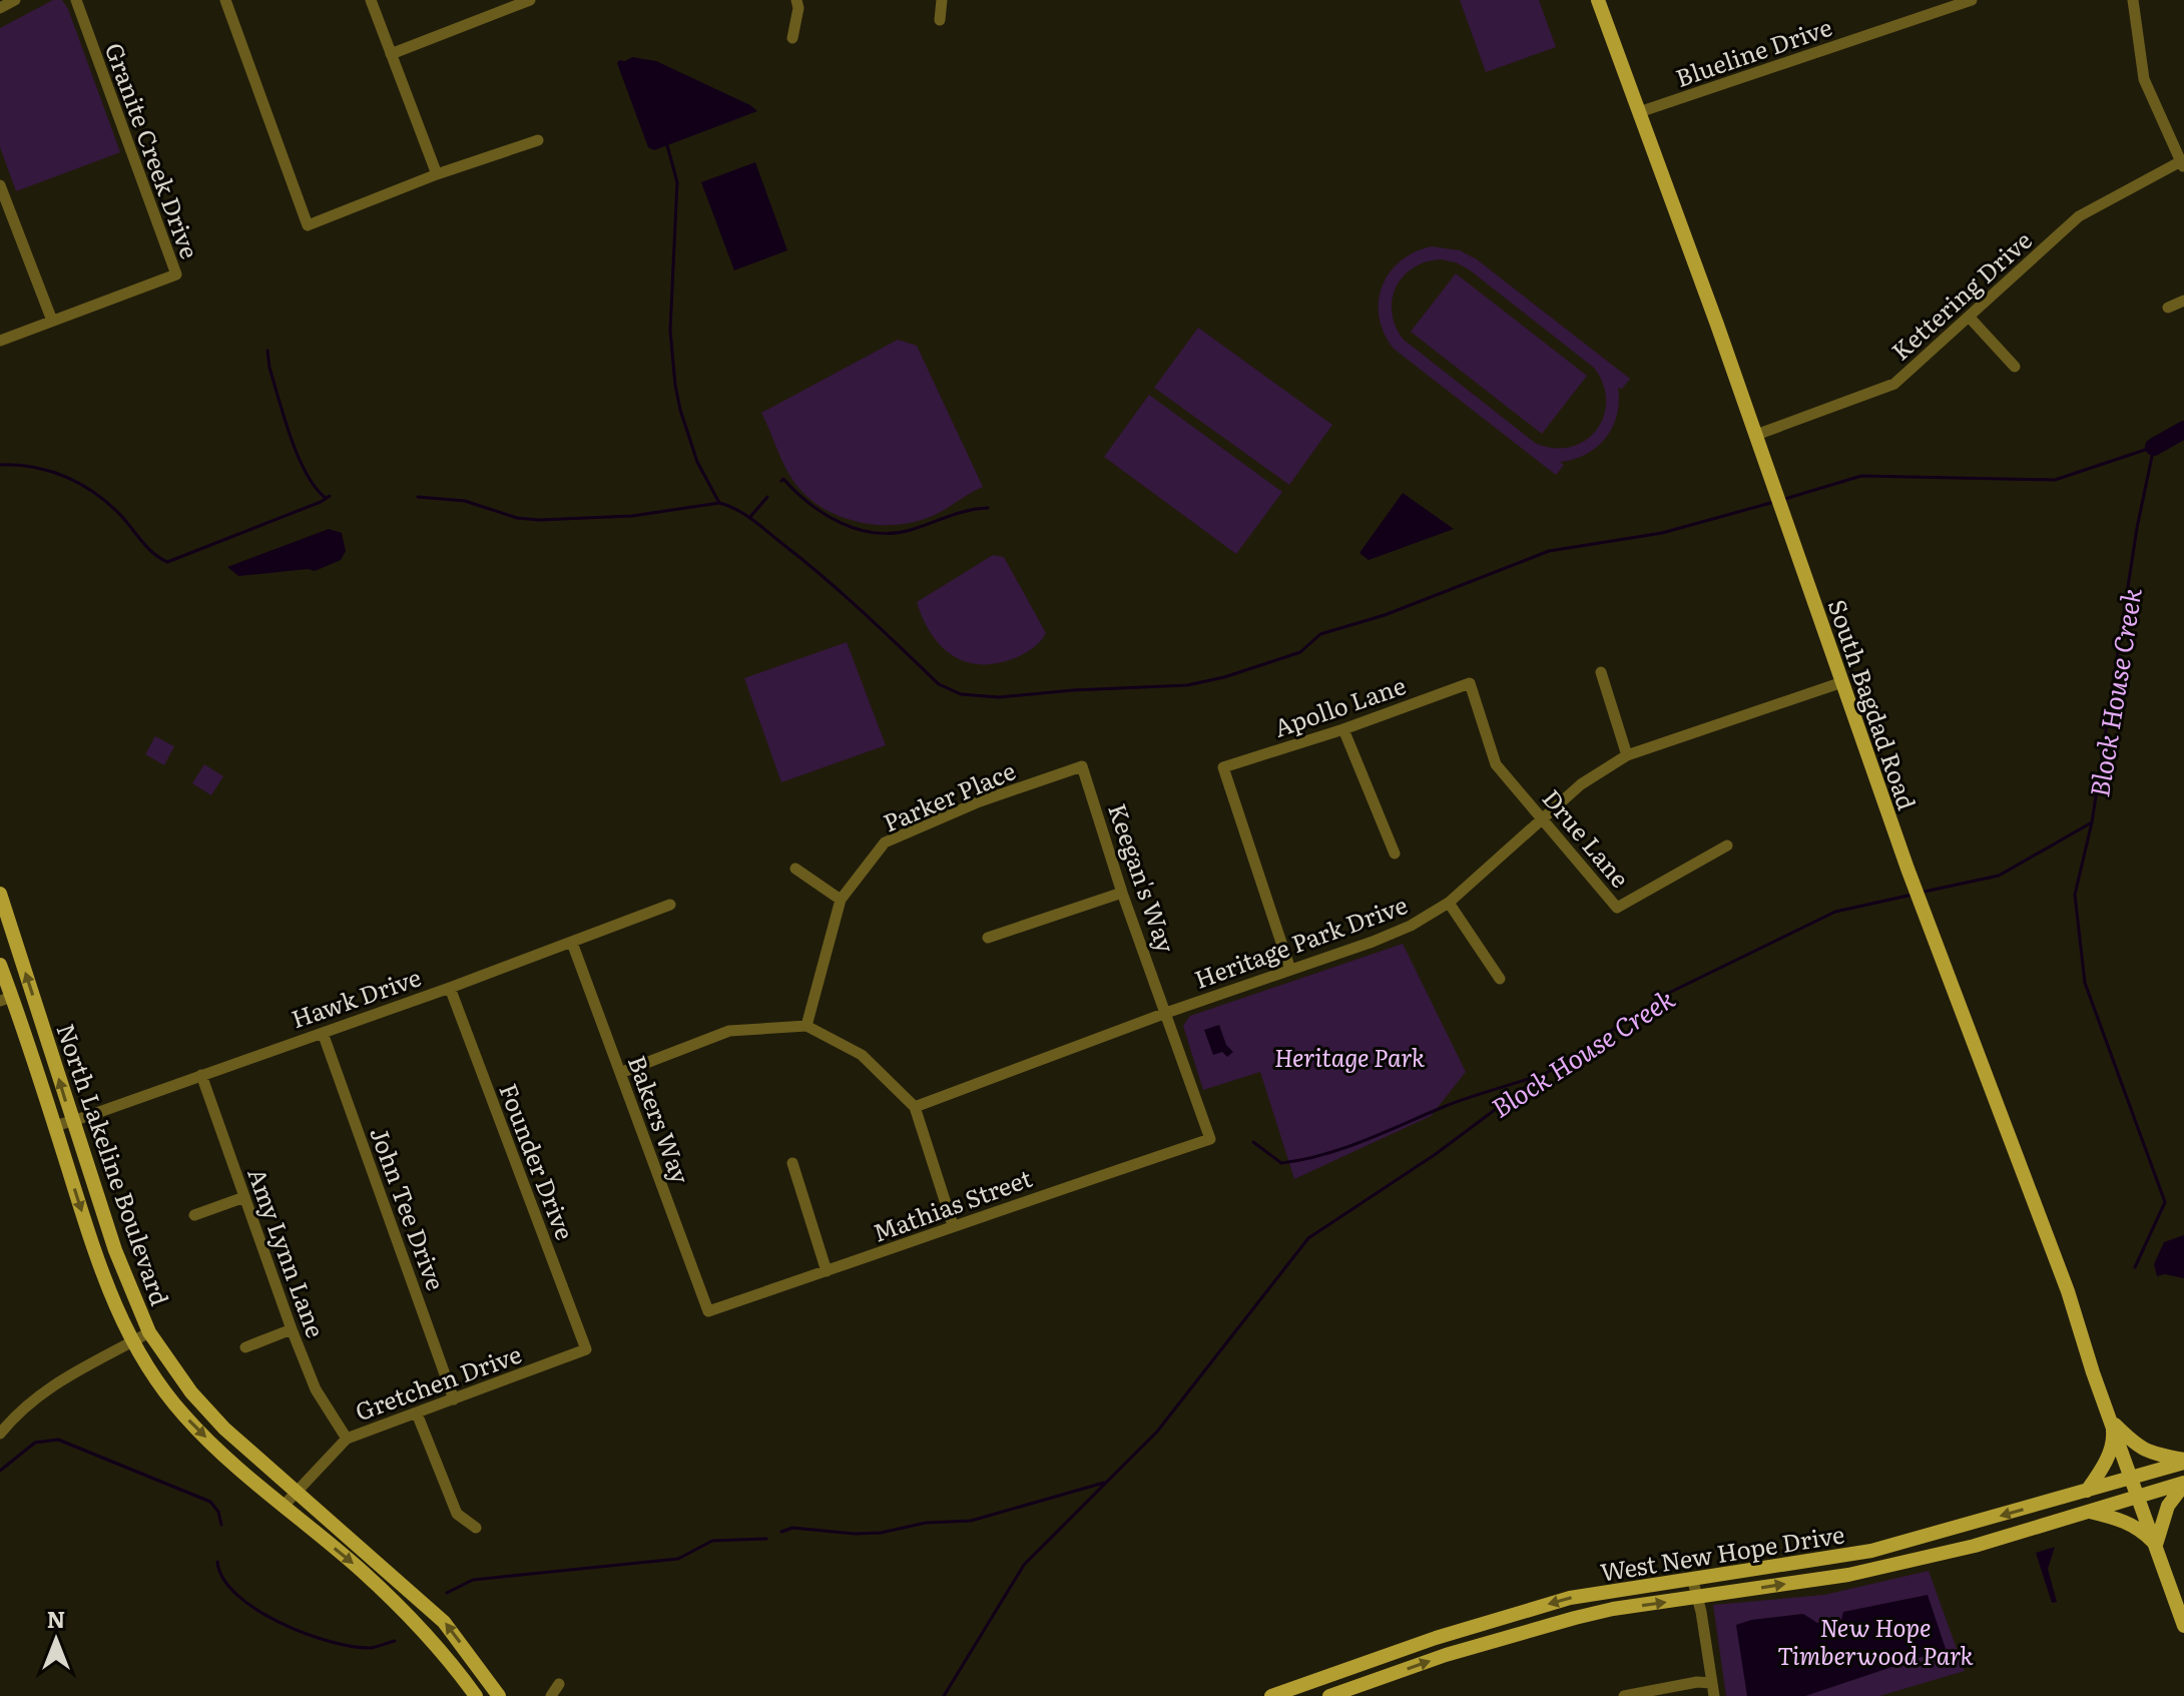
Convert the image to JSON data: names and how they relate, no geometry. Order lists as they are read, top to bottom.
{
  "streets": {
    "main road": ["South Bagdad Road", "North Lakeline Boulevard", "West New Hope Drive"],
    "street": [
      "Blueline Drive",
      "Granite Creek Drive",
      "Kettering Drive",
      "Apollo Lane",
      "Parker Place",
      "Drue Lane",
      "Keegan's Way",
      "Heritage Park Drive",
      "Hawk Drive",
      "Bakers Way",
      "Founder Drive",
      "Mathias Street",
      "John Tee Drive",
      "Amy Lynn Lane",
      "Gretchen Drive"
    ]
  },
  "crossings": [
    ["Blueline Drive", "South Bagdad Road"],
    ["Kettering Drive", "South Bagdad Road"],
    ["South Bagdad Road", "Heritage Park Drive"],
    ["South Bagdad Road", "West New Hope Drive"],
    ["Apollo Lane", "Drue Lane"],
    ["Apollo Lane", "Heritage Park Drive"],
    ["Parker Place", "Keegan's Way"],
    ["Drue Lane", "Heritage Park Drive"],
    ["Keegan's Way", "Heritage Park Drive"],
    ["Keegan's Way", "Mathias Street"],
    ["Hawk Drive", "Bakers Way"],
    ["Hawk Drive", "Founder Drive"],
    ["Hawk Drive", "North Lakeline Boulevard"],
    ["Hawk Drive", "John Tee Drive"],
    ["Hawk Drive", "Amy Lynn Lane"],
    ["Bakers Way", "Mathias Street"],
    ["Founder Drive", "Gretchen Drive"],
    ["North Lakeline Boulevard", "Gretchen Drive"],
    ["John Tee Drive", "Gretchen Drive"],
    ["Amy Lynn Lane", "Gretchen Drive"]
  ],
  "water": ["Block House Creek"],
  "parks": ["Heritage Park", "New Hope Timberwood Park"],
  "north": "top"
}
